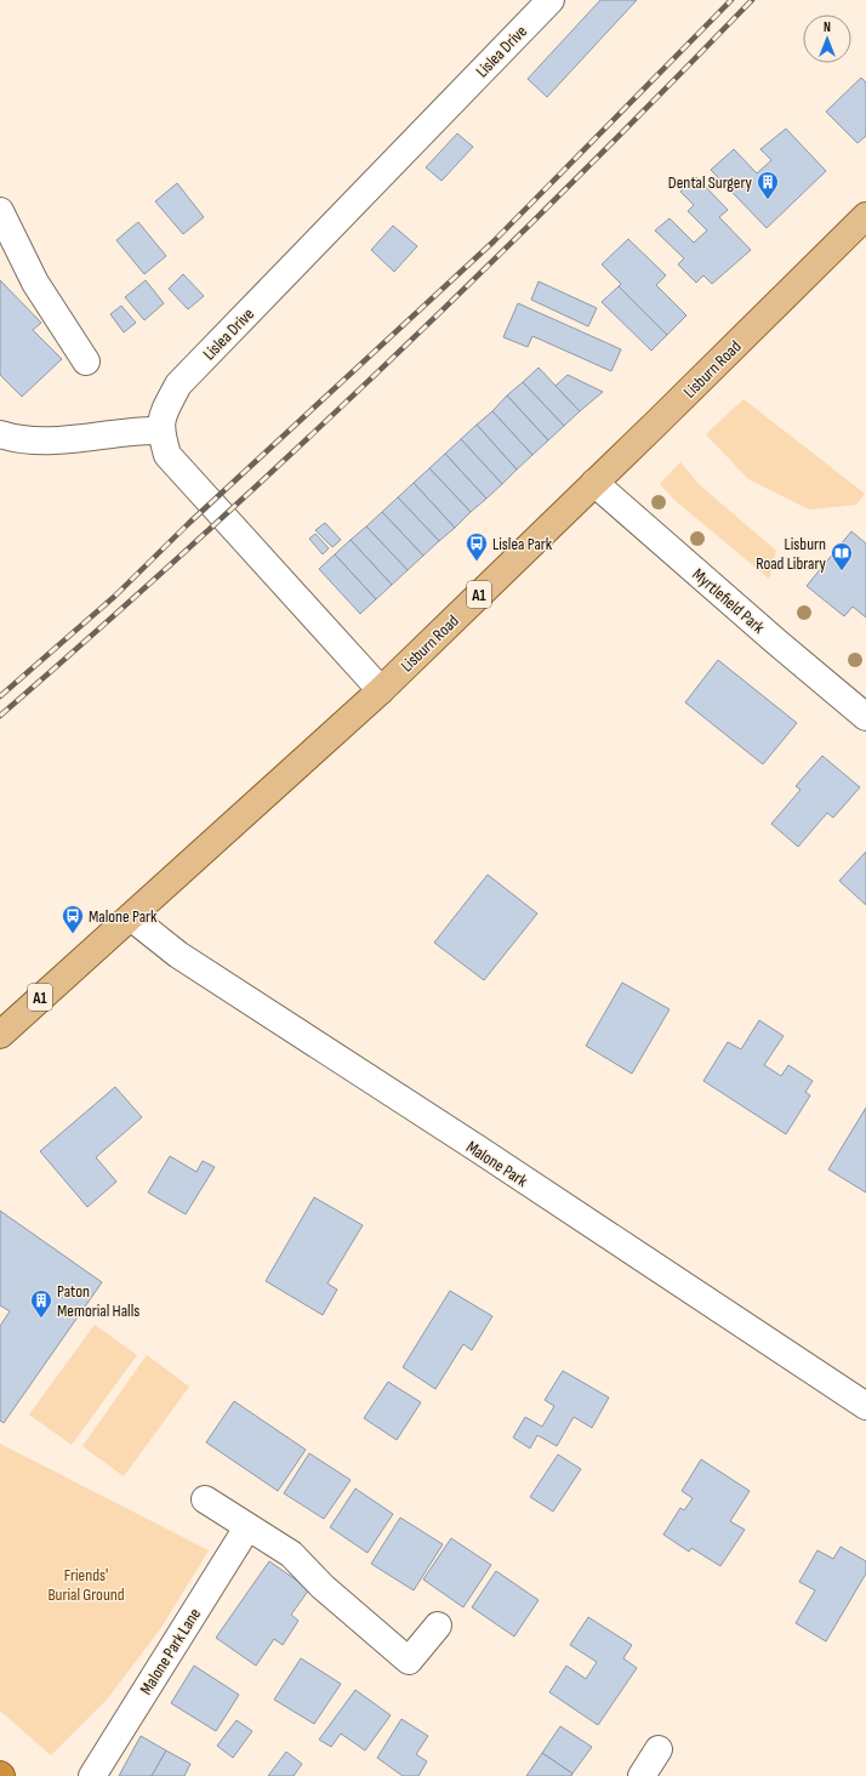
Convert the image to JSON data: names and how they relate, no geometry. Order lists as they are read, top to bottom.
{
  "streets": {
    "main road": ["Lisburn Road", "A1"],
    "street": [
      "Lislea Drive",
      "Myrtlefield Park",
      "Malone Park",
      "Malone Park Lane"
    ]
  },
  "crossings": [
    ["Lisburn Road", "Myrtlefield Park"],
    ["Lisburn Road", "Malone Park"]
  ],
  "parks": ["Friends' Burial Ground"],
  "places": {
    "building": ["Dental Surgery", "Paton Memorial Halls"],
    "bus stop": ["Lislea Park", "Malone Park"],
    "library": ["Lisburn Road Library"]
  },
  "north": "top"
}
